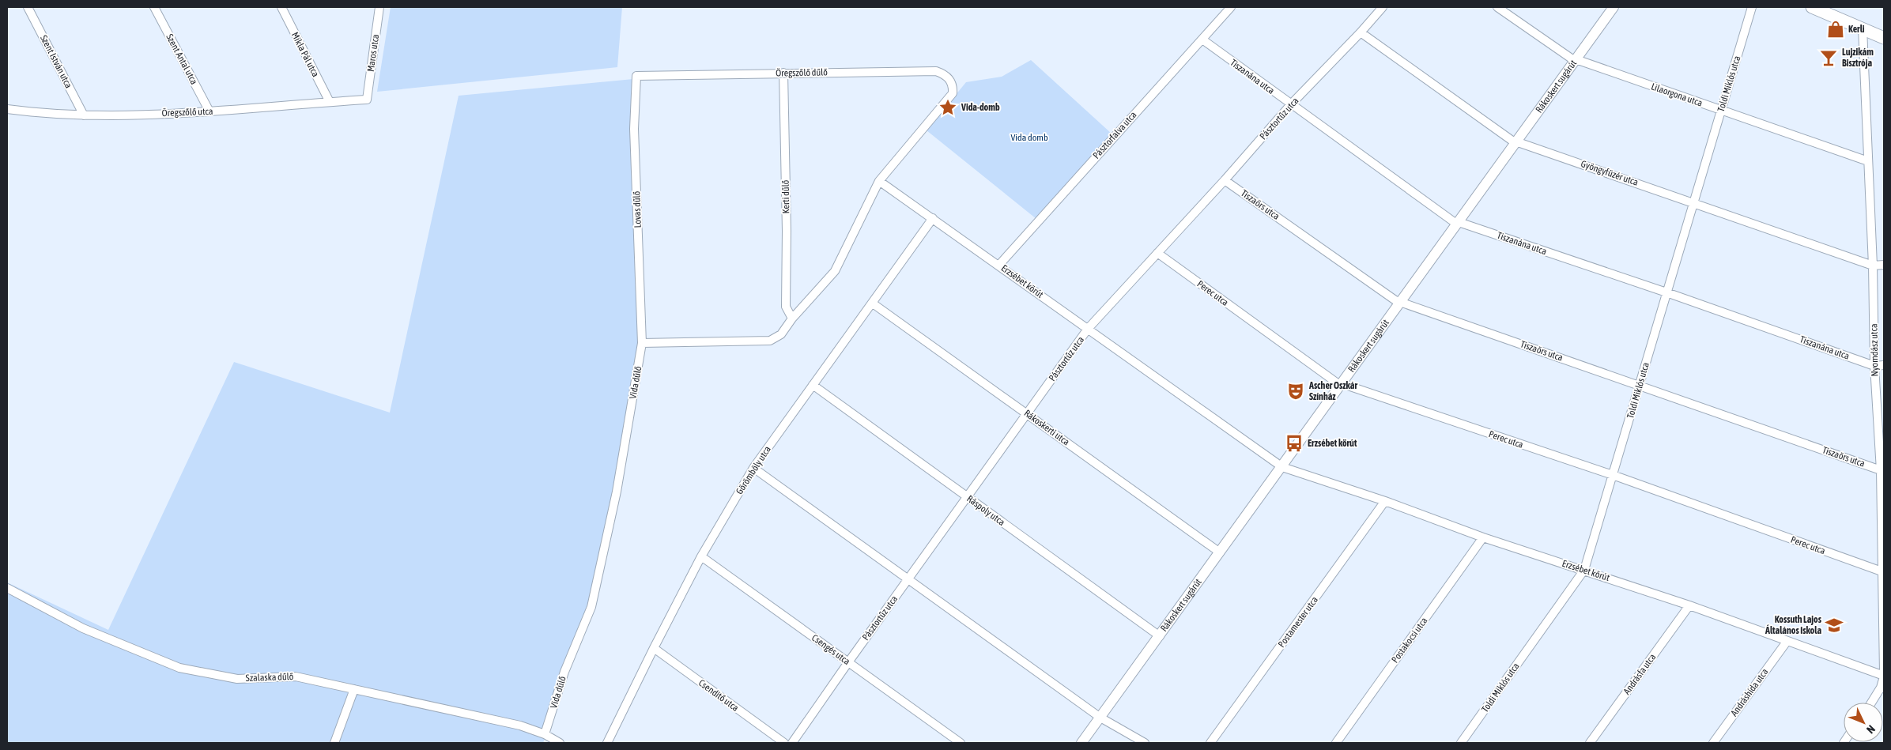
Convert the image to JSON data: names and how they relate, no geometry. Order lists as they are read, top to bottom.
{
  "streets": {
    "street": [
      "Maros utca",
      "Mikla Pál utca",
      "Szent Antal utca",
      "Szent István utca",
      "Öregszőlő dűlő",
      "Tiszanána utca",
      "Toldi Miklós utca",
      "Rákoskert sugárút",
      "Lilaorgona utca",
      "Öregszőlő utca",
      "Pásztortűz utca",
      "Pásztorfalva utca",
      "Gyöngyfüzér utca",
      "Kerti dűlő",
      "Tiszaörs utca",
      "Lovas dűlő",
      "Erzsébet körút",
      "Perec utca",
      "Nyomdász utca",
      "Vida dűlő",
      "Rákoskerti utca",
      "Görömböly utca",
      "Ráspoly utca",
      "Postamester utca",
      "Postakocsi utca",
      "Csengés utca",
      "Andrásfa utca",
      "Szalaska dűlő",
      "Andráshida utca",
      "Csendítő utca"
    ]
  },
  "crossings": [
    ["Maros utca", "Öregszőlő utca"],
    ["Mikla Pál utca", "Öregszőlő utca"],
    ["Szent Antal utca", "Öregszőlő utca"],
    ["Szent István utca", "Öregszőlő utca"],
    ["Öregszőlő dűlő", "Kerti dűlő"],
    ["Öregszőlő dűlő", "Lovas dűlő"],
    ["Öregszőlő dűlő", "Erzsébet körút"],
    ["Tiszanána utca", "Toldi Miklós utca"],
    ["Tiszanána utca", "Rákoskert sugárút"],
    ["Tiszanána utca", "Pásztortűz utca"],
    ["Tiszanána utca", "Pásztorfalva utca"],
    ["Tiszanána utca", "Nyomdász utca"],
    ["Toldi Miklós utca", "Lilaorgona utca"],
    ["Toldi Miklós utca", "Gyöngyfüzér utca"],
    ["Toldi Miklós utca", "Tiszaörs utca"],
    ["Toldi Miklós utca", "Erzsébet körút"],
    ["Toldi Miklós utca", "Perec utca"],
    ["Rákoskert sugárút", "Lilaorgona utca"],
    ["Rákoskert sugárút", "Gyöngyfüzér utca"],
    ["Rákoskert sugárút", "Tiszaörs utca"],
    ["Rákoskert sugárút", "Erzsébet körút"],
    ["Rákoskert sugárút", "Perec utca"],
    ["Rákoskert sugárút", "Rákoskerti utca"],
    ["Rákoskert sugárút", "Ráspoly utca"],
    ["Lilaorgona utca", "Nyomdász utca"],
    ["Pásztortűz utca", "Gyöngyfüzér utca"],
    ["Pásztortűz utca", "Tiszaörs utca"],
    ["Pásztortűz utca", "Erzsébet körút"],
    ["Pásztortűz utca", "Perec utca"],
    ["Pásztortűz utca", "Rákoskerti utca"],
    ["Pásztortűz utca", "Ráspoly utca"],
    ["Pásztortűz utca", "Csengés utca"],
    ["Pásztorfalva utca", "Erzsébet körút"],
    ["Gyöngyfüzér utca", "Nyomdász utca"],
    ["Tiszaörs utca", "Nyomdász utca"],
    ["Lovas dűlő", "Vida dűlő"],
    ["Erzsébet körút", "Görömböly utca"],
    ["Erzsébet körút", "Postamester utca"],
    ["Erzsébet körút", "Postakocsi utca"],
    ["Erzsébet körút", "Andrásfa utca"],
    ["Erzsébet körút", "Andráshida utca"],
    ["Perec utca", "Nyomdász utca"],
    ["Vida dűlő", "Szalaska dűlő"],
    ["Rákoskerti utca", "Görömböly utca"],
    ["Görömböly utca", "Ráspoly utca"],
    ["Görömböly utca", "Csengés utca"],
    ["Görömböly utca", "Csendítő utca"]
  ],
  "parks": ["Vida domb"],
  "places": {
    "shop": ["Kerli"],
    "bar": ["Lujzikám Bisztrója"],
    "place": ["Vida-domb"],
    "theatre": ["Ascher Oszkár Színház"],
    "bus stop": ["Erzsébet körút"],
    "school or university": ["Kossuth Lajos Általános Iskola"]
  },
  "north": "bottom right"
}
